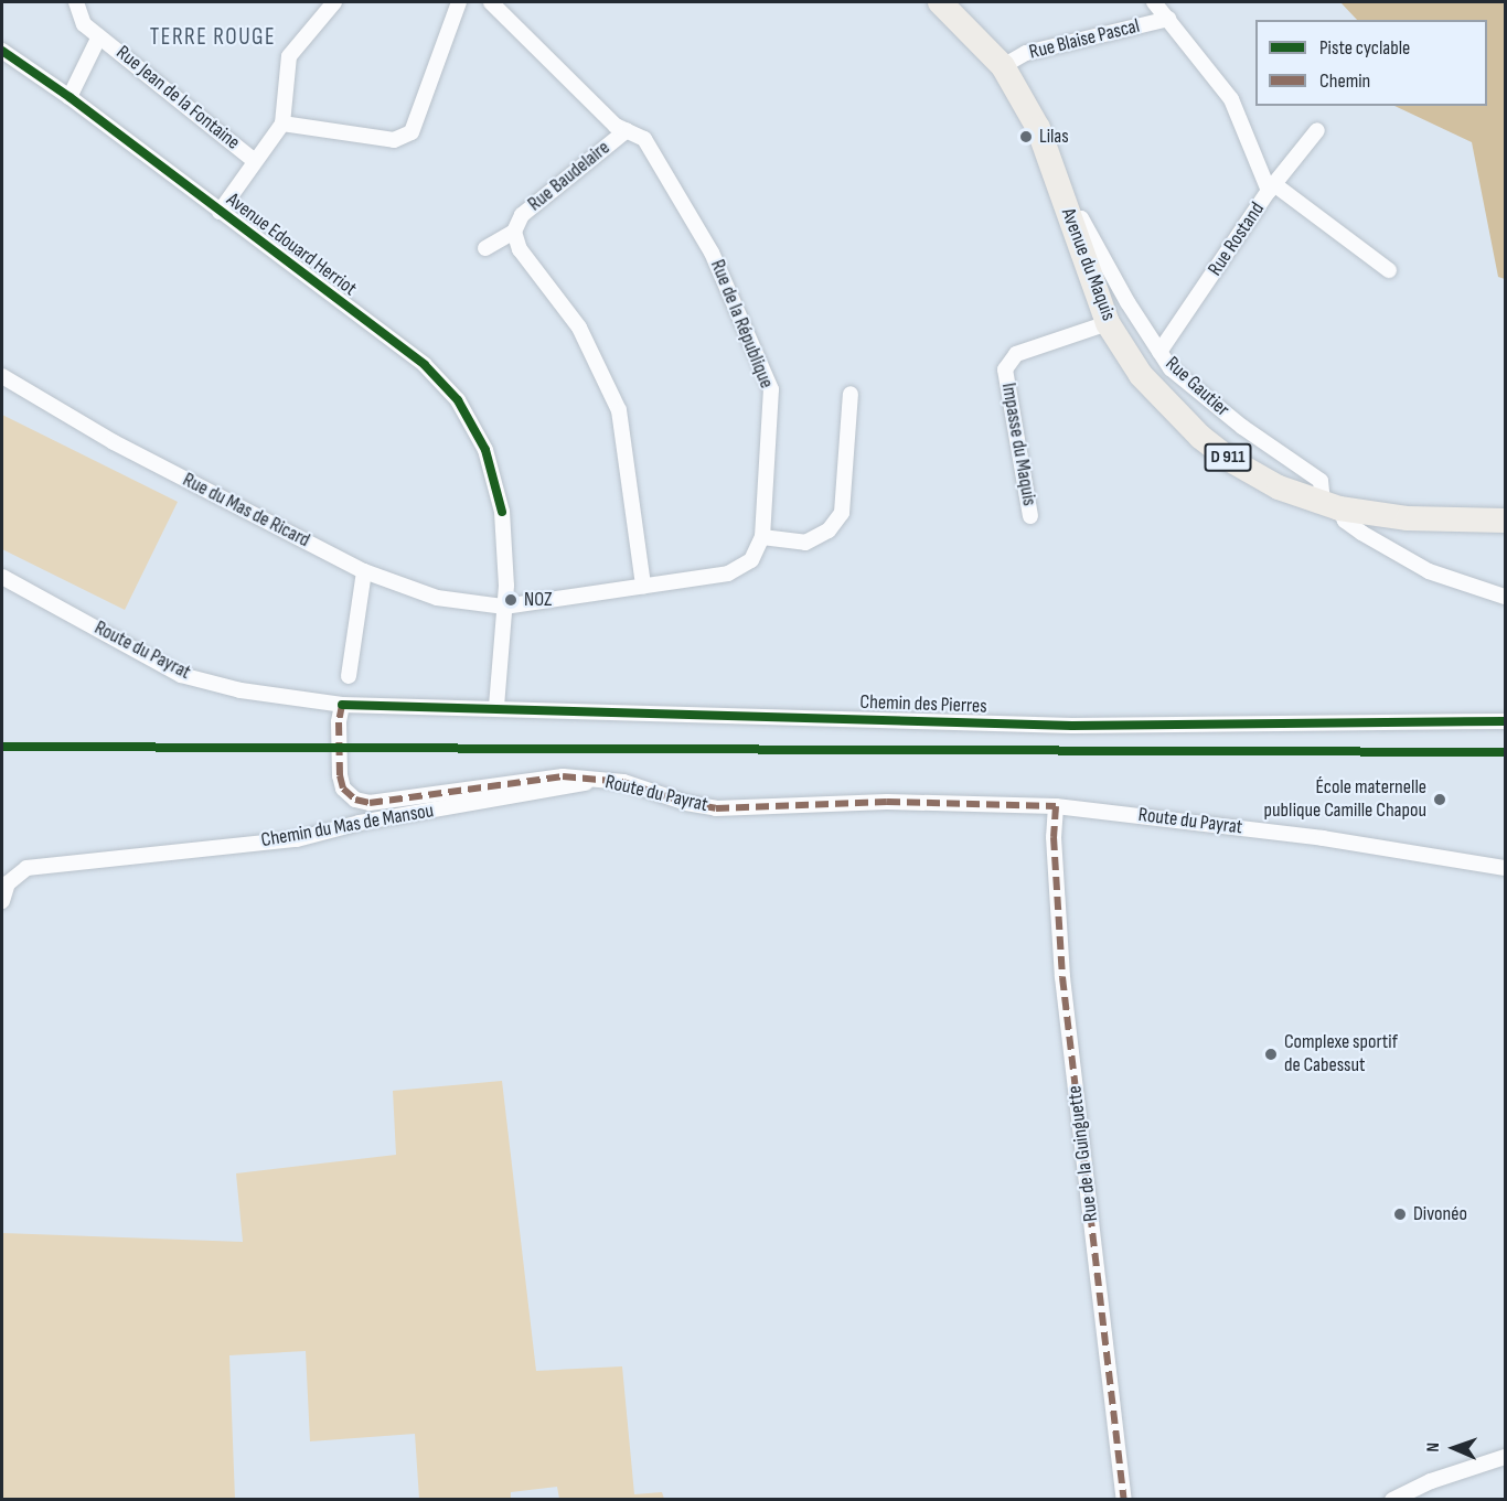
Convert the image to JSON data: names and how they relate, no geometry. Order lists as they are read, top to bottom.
{
  "streets": {
    "main road": ["Avenue du Maquis", "D 911"],
    "street": [
      "Rue Blaise Pascal",
      "Rue Jean de la Fontaine",
      "Rue Baudelaire",
      "Rue Rostand",
      "Avenue Edouard Herriot",
      "Rue de la République",
      "Rue Gautier",
      "Impasse du Maquis",
      "Rue du Mas de Ricard",
      "Route du Payrat",
      "Chemin des Pierres",
      "Chemin du Mas de Mansou",
      "Rue de la Guinguette"
    ]
  },
  "crossings": [
    ["Rue Blaise Pascal", "Avenue du Maquis"],
    ["Rue Blaise Pascal", "D 911"],
    ["Rue Jean de la Fontaine", "Avenue Edouard Herriot"],
    ["Rue Baudelaire", "Rue de la République"],
    ["Rue Rostand", "Rue Gautier"],
    ["Avenue Edouard Herriot", "Rue de la République"],
    ["Avenue Edouard Herriot", "Rue du Mas de Ricard"],
    ["Avenue Edouard Herriot", "Chemin des Pierres"],
    ["Avenue du Maquis", "Rue Gautier"],
    ["Avenue du Maquis", "Impasse du Maquis"],
    ["Avenue du Maquis", "D 911"],
    ["Rue de la République", "Rue du Mas de Ricard"],
    ["Route du Payrat", "Chemin des Pierres"],
    ["Route du Payrat", "Chemin du Mas de Mansou"],
    ["Route du Payrat", "Rue de la Guinguette"]
  ],
  "districts": ["TERRE ROUGE"],
  "places": [
    "Lilas",
    "NOZ",
    "École maternelle publique Camille Chapou",
    "Complexe sportif de Cabessut",
    "Divonéo"
  ],
  "legend": ["Piste cyclable", "Chemin"],
  "north": "left"
}
